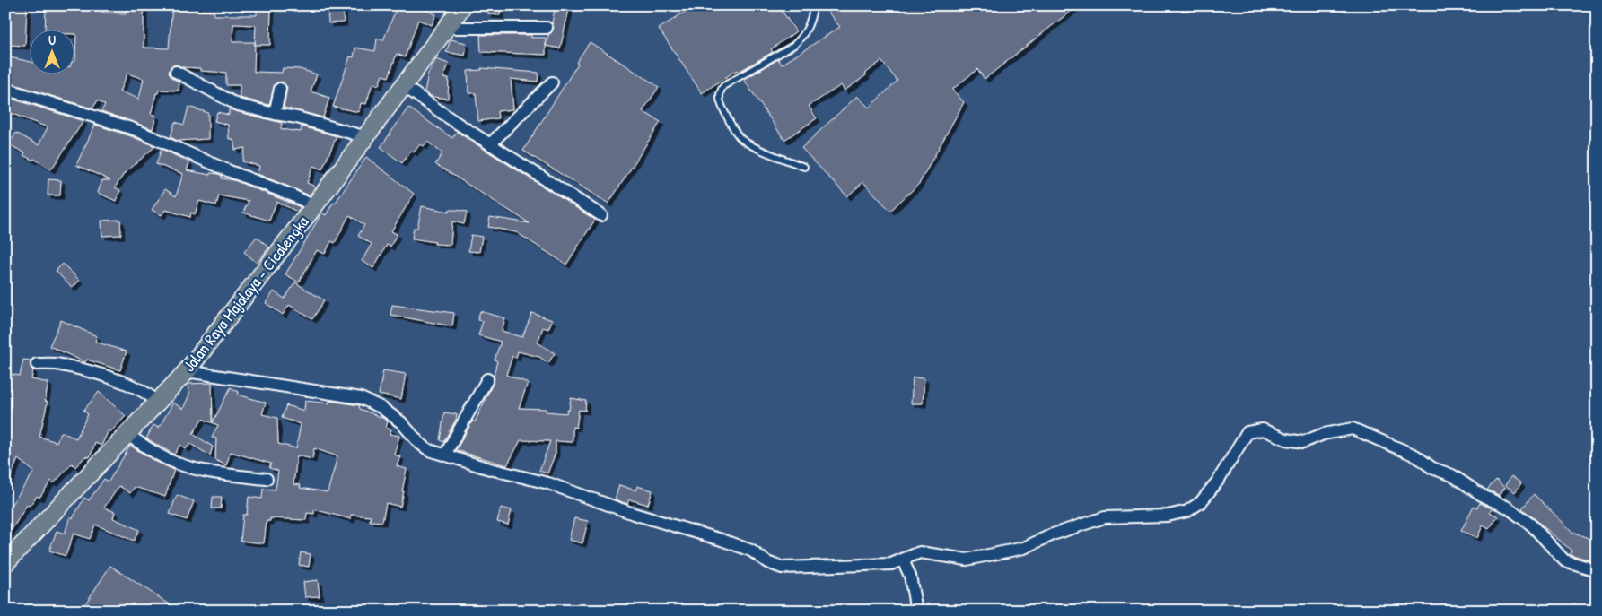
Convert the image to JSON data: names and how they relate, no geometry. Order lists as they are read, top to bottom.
{
  "streets": {
    "main road": ["Jalan Raya Majalaya - Cicalengka"]
  },
  "north": "top"
}
